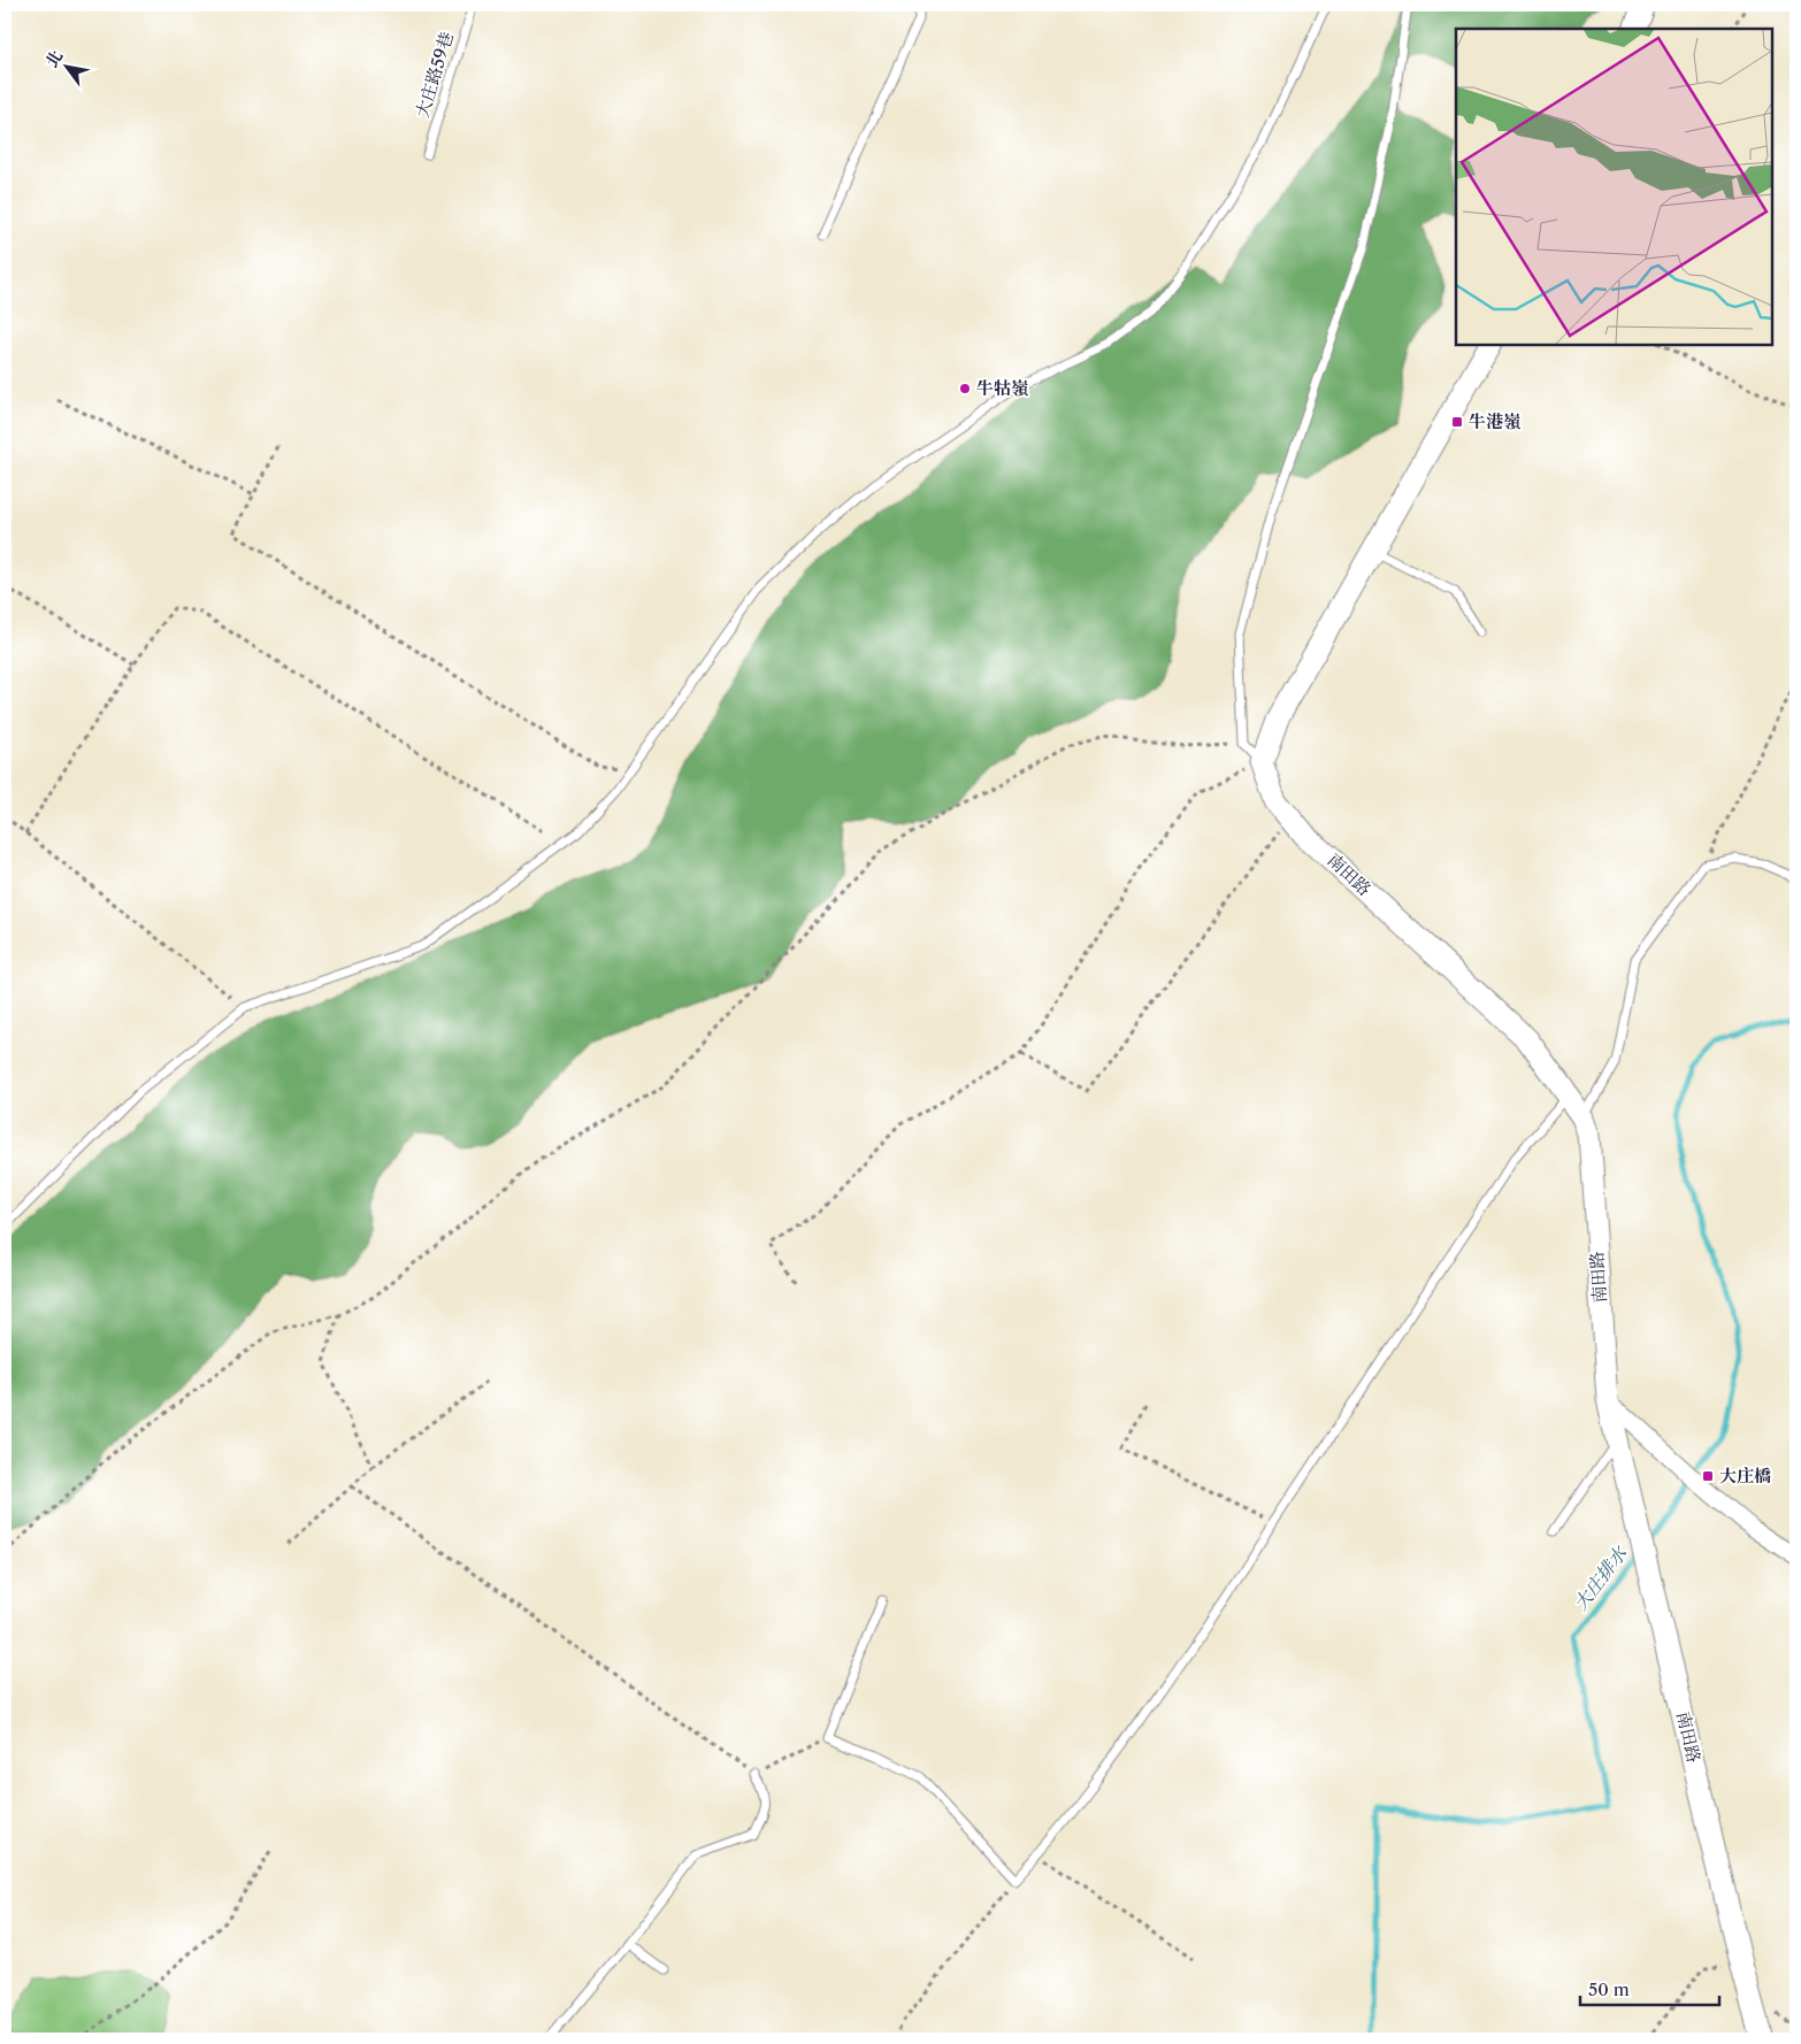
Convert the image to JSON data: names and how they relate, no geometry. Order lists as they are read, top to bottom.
{
  "streets": {
    "main road": ["南田路"],
    "lane": ["大庄路59巷"]
  },
  "water": ["大庄排水"],
  "places": {
    "other": ["牛牯嶺"],
    "transit": ["牛港嶺", "大庄橋"]
  },
  "scale_bar": "50 m",
  "north": "top left"
}
